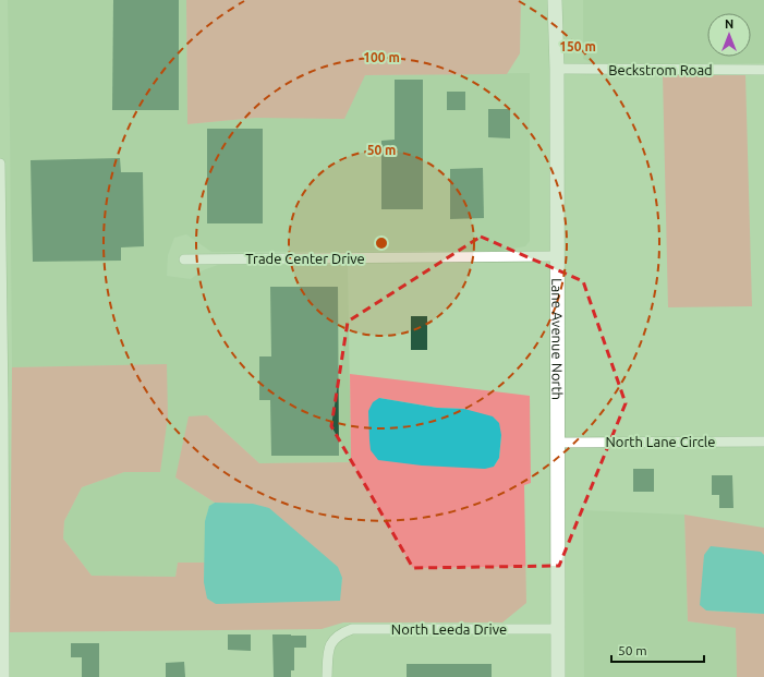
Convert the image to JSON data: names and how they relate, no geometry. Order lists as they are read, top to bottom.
{
  "streets": {
    "main road": ["Lane Avenue North"],
    "street": [
      "Beckstrom Road",
      "Trade Center Drive",
      "North Lane Circle",
      "North Leeda Drive"
    ]
  },
  "crossings": [
    ["Beckstrom Road", "Lane Avenue North"],
    ["Trade Center Drive", "Lane Avenue North"],
    ["Lane Avenue North", "North Lane Circle"],
    ["Lane Avenue North", "North Leeda Drive"]
  ],
  "scale_bar": "50 m",
  "north": "top",
  "rings": ["150 m", "100 m", "50 m"]
}
